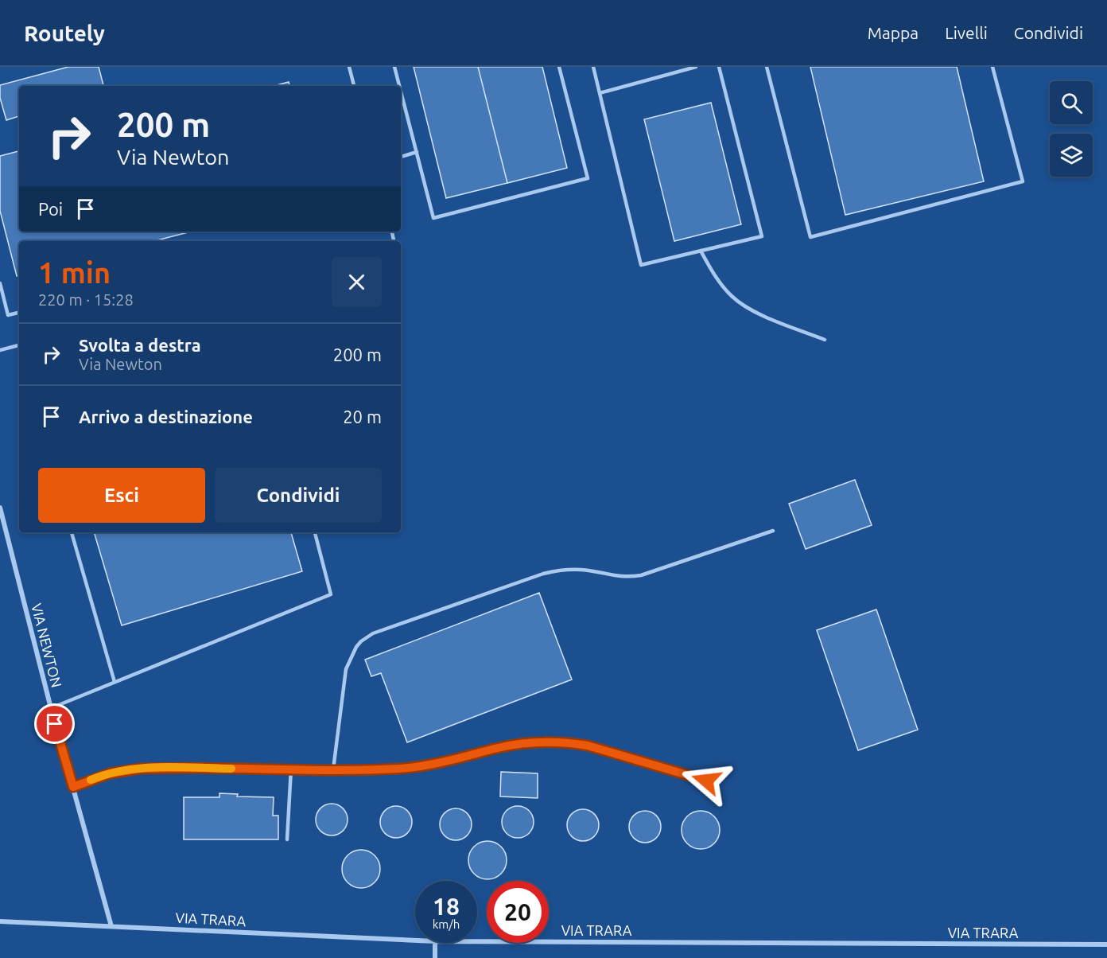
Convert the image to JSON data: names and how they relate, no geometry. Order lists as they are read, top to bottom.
{
  "streets": {
    "street": ["VIA NEWTON", "VIA TRARA"]
  },
  "crossings": [
    ["VIA NEWTON", "VIA TRARA"]
  ],
  "page": {
    "header": "Routely",
    "nav": ["Mappa", "Livelli", "Condividi"],
    "turn": ["200 m", "Via Newton"],
    "then": "Poi",
    "heading": ["1 min", "220 m · 15:28"],
    "list": [
      {
        "name": "Svolta a destra",
        "note": "Via Newton",
        "value": "200 m"
      },
      {
        "name": "Arrivo a destinazione",
        "value": "20 m"
      }
    ],
    "buttons": ["Esci", "Condividi"],
    "speed": "18 km/h",
    "limit": "20"
  }
}
